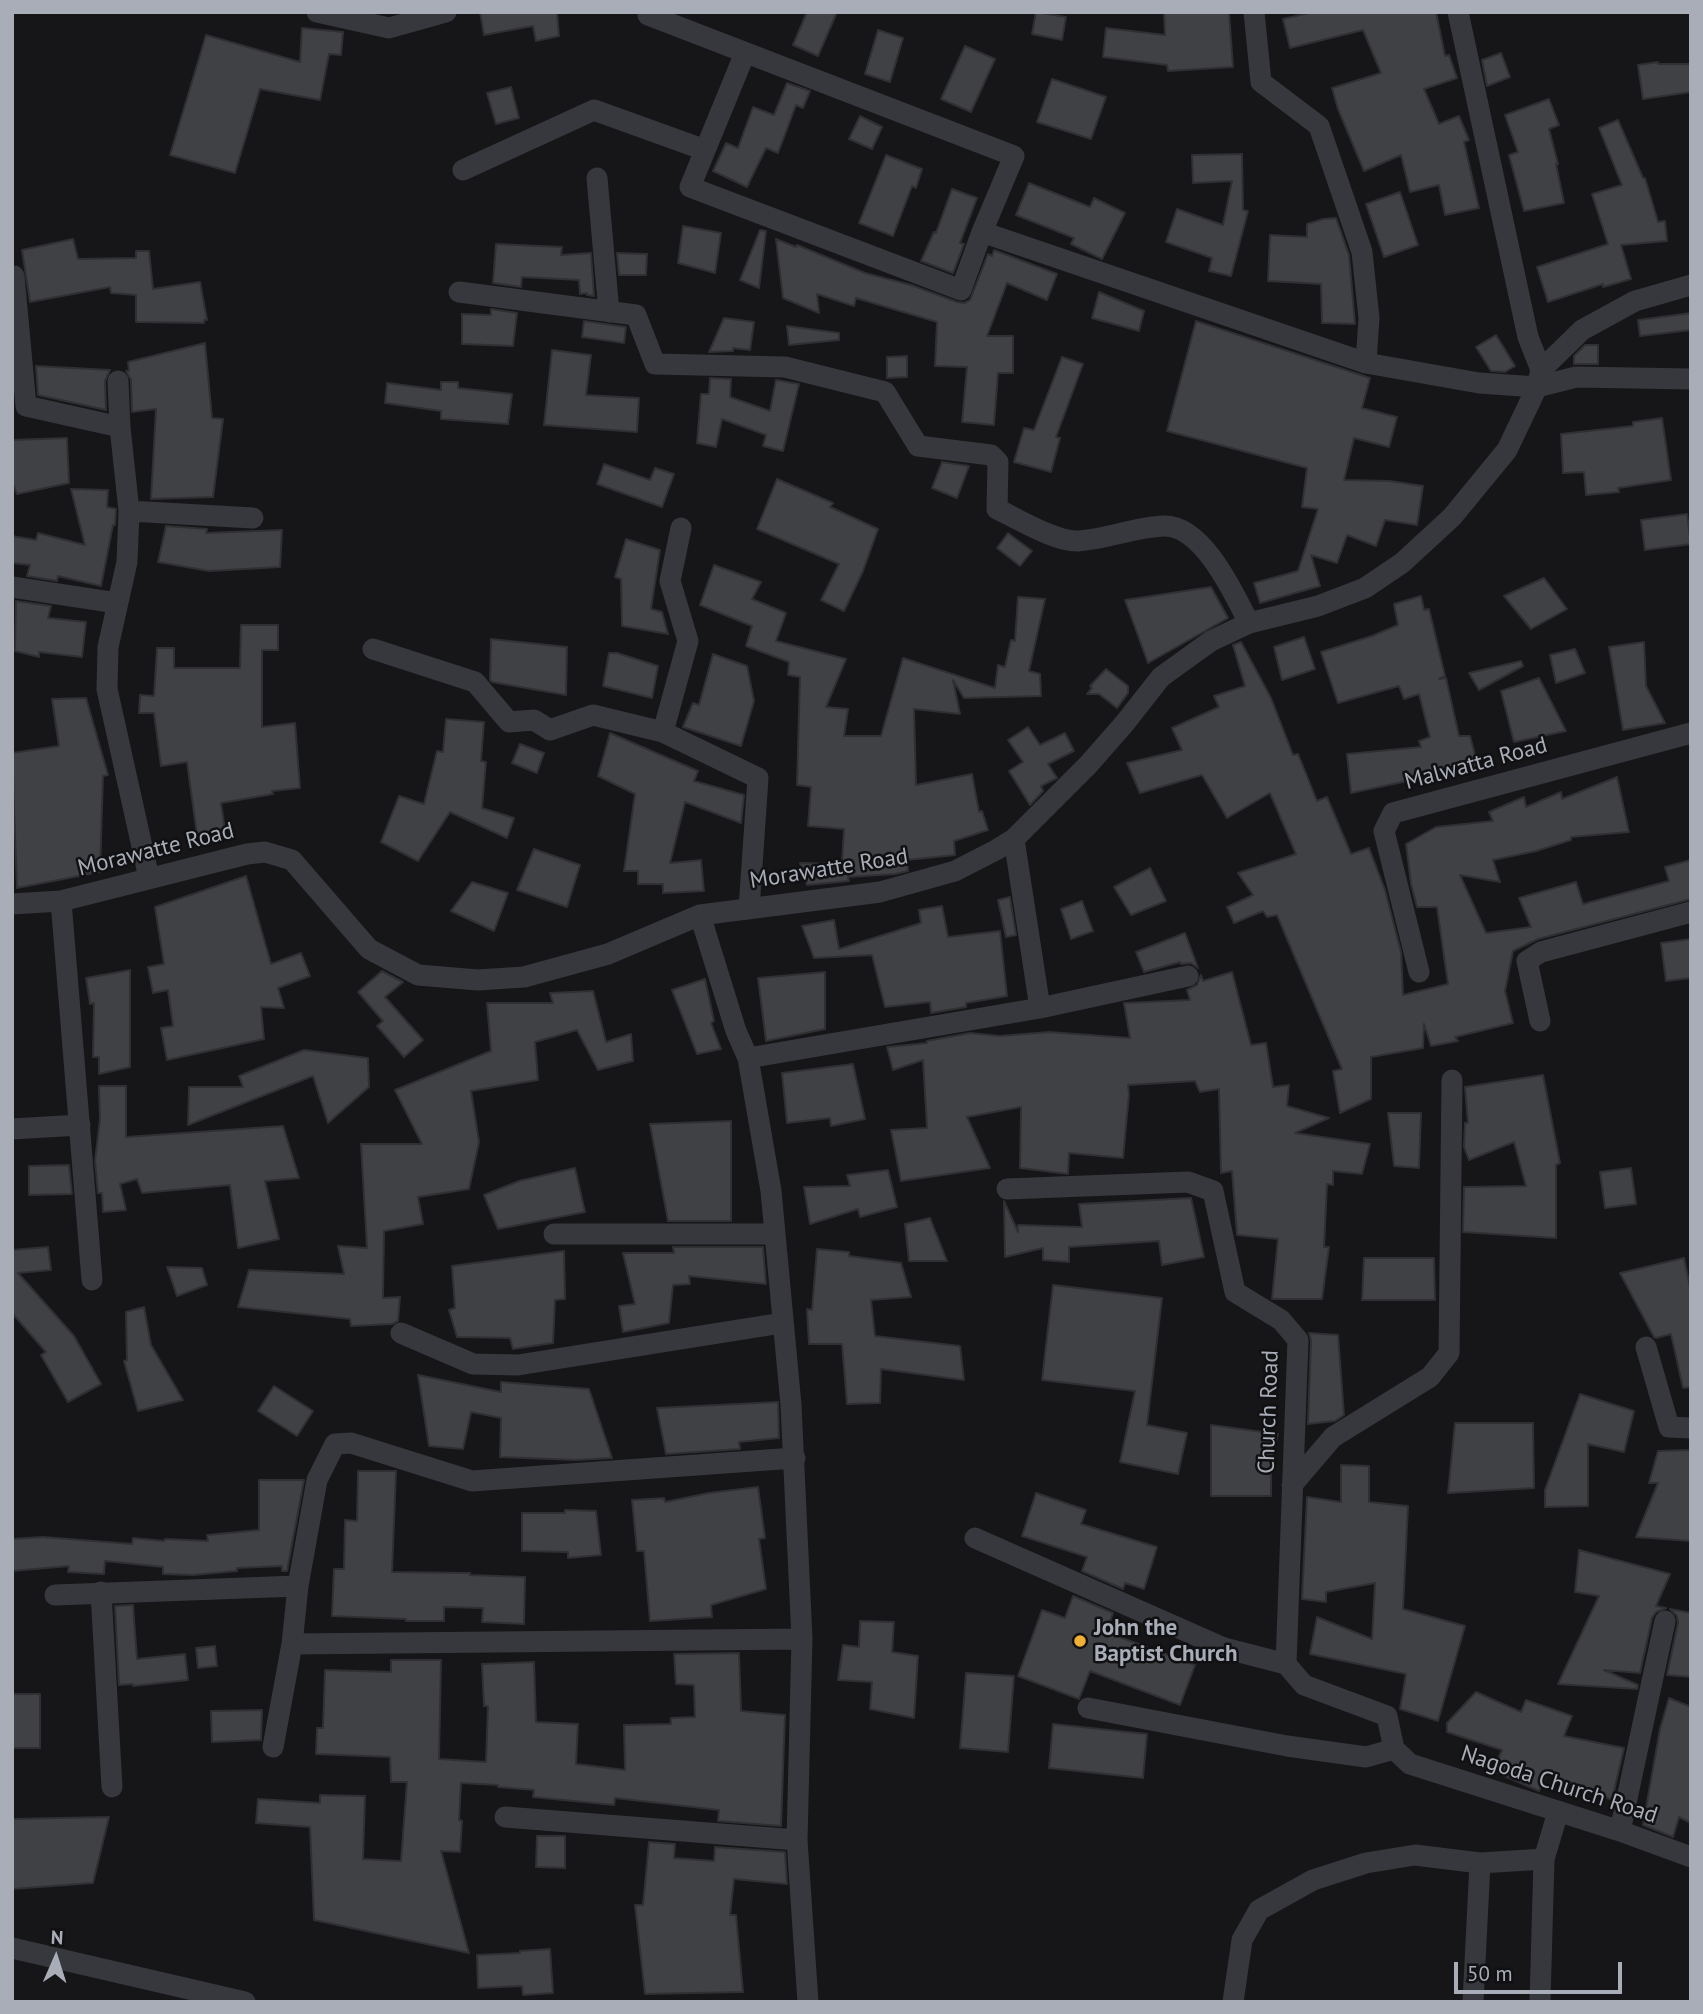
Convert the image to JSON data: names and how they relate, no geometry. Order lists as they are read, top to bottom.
{
  "streets": {
    "street": [
      "Malwatta Road",
      "Morawatte Road",
      "Church Road",
      "Nagoda Church Road"
    ]
  },
  "places": ["John the Baptist Church"],
  "scale_bar": "50 m",
  "north": "top"
}
